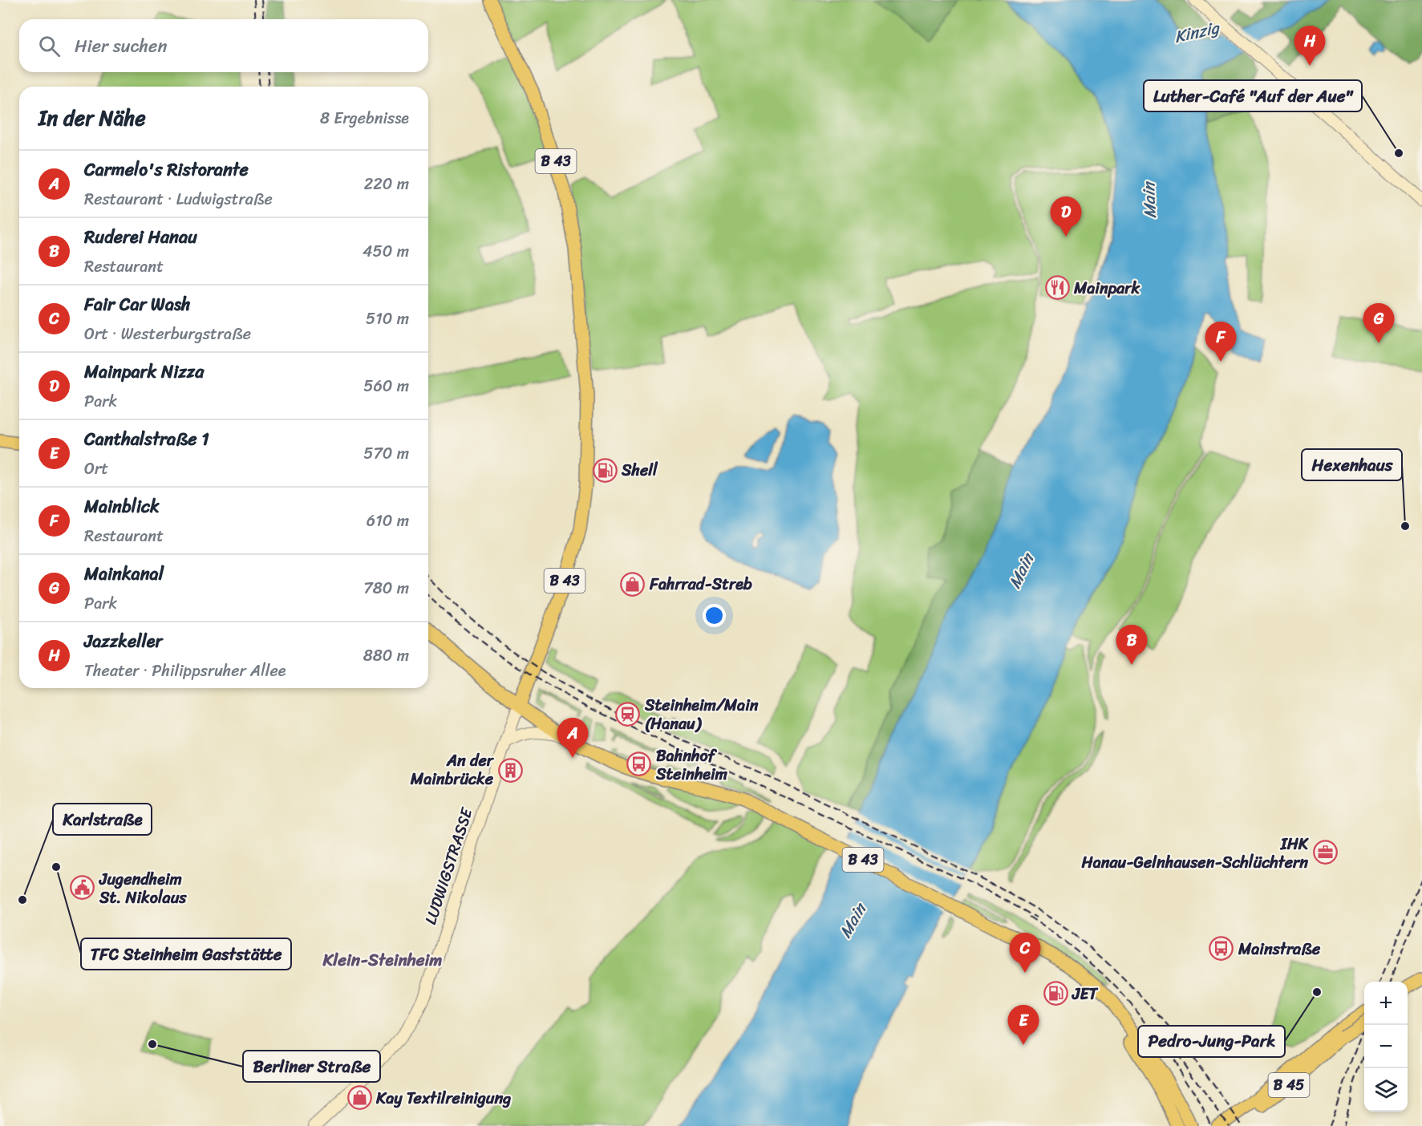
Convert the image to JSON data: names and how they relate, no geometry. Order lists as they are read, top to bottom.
{
  "streets": {
    "main road": ["B 43", "LUDWIGSTRASSE", "B 45"]
  },
  "crossings": [
    ["B 43", "LUDWIGSTRASSE"]
  ],
  "districts": ["Klein-Steinheim"],
  "water": ["Kinzig", "Main"],
  "places": {
    "other": [
      "Luther-Café \"Auf der Aue\"",
      "Hexenhaus",
      "TFC Steinheim Gaststätte",
      "Karlstraße",
      "Pedro-Jung-Park",
      "Berliner Straße"
    ],
    "restaurant": ["Mainpark"],
    "fuel station": ["Shell", "JET"],
    "shop": ["Fahrrad-Streb", "Kay Textilreinigung"],
    "station": ["Steinheim/Main (Hanau)"],
    "bus stop": ["Bahnhof Steinheim", "Mainstraße"],
    "building": ["An der Mainbrücke"],
    "office": ["IHK Hanau-Gelnhausen-Schlüchtern"],
    "public building": ["Jugendheim St. Nikolaus"]
  },
  "page": {
    "search": "Hier suchen",
    "pins": [
      "H",
      "D",
      "G",
      "F",
      "B",
      "A",
      "C",
      "E"
    ],
    "heading": ["In der Nähe", "8 Ergebnisse"],
    "list": [
      {
        "mark": "A",
        "name": "Carmelo's Ristorante",
        "note": "Restaurant · Ludwigstraße",
        "value": "220 m"
      },
      {
        "mark": "B",
        "name": "Ruderei Hanau",
        "note": "Restaurant",
        "value": "450 m"
      },
      {
        "mark": "C",
        "name": "Fair Car Wash",
        "note": "Ort · Westerburgstraße",
        "value": "510 m"
      },
      {
        "mark": "D",
        "name": "Mainpark Nizza",
        "note": "Park",
        "value": "560 m"
      },
      {
        "mark": "E",
        "name": "Canthalstraße 1",
        "note": "Ort",
        "value": "570 m"
      },
      {
        "mark": "F",
        "name": "Mainblick",
        "note": "Restaurant",
        "value": "610 m"
      },
      {
        "mark": "G",
        "name": "Mainkanal",
        "note": "Park",
        "value": "780 m"
      },
      {
        "mark": "H",
        "name": "Jazzkeller",
        "note": "Theater · Philippsruher Allee",
        "value": "880 m"
      }
    ],
    "map_buttons": ["+", "−"]
  }
}
